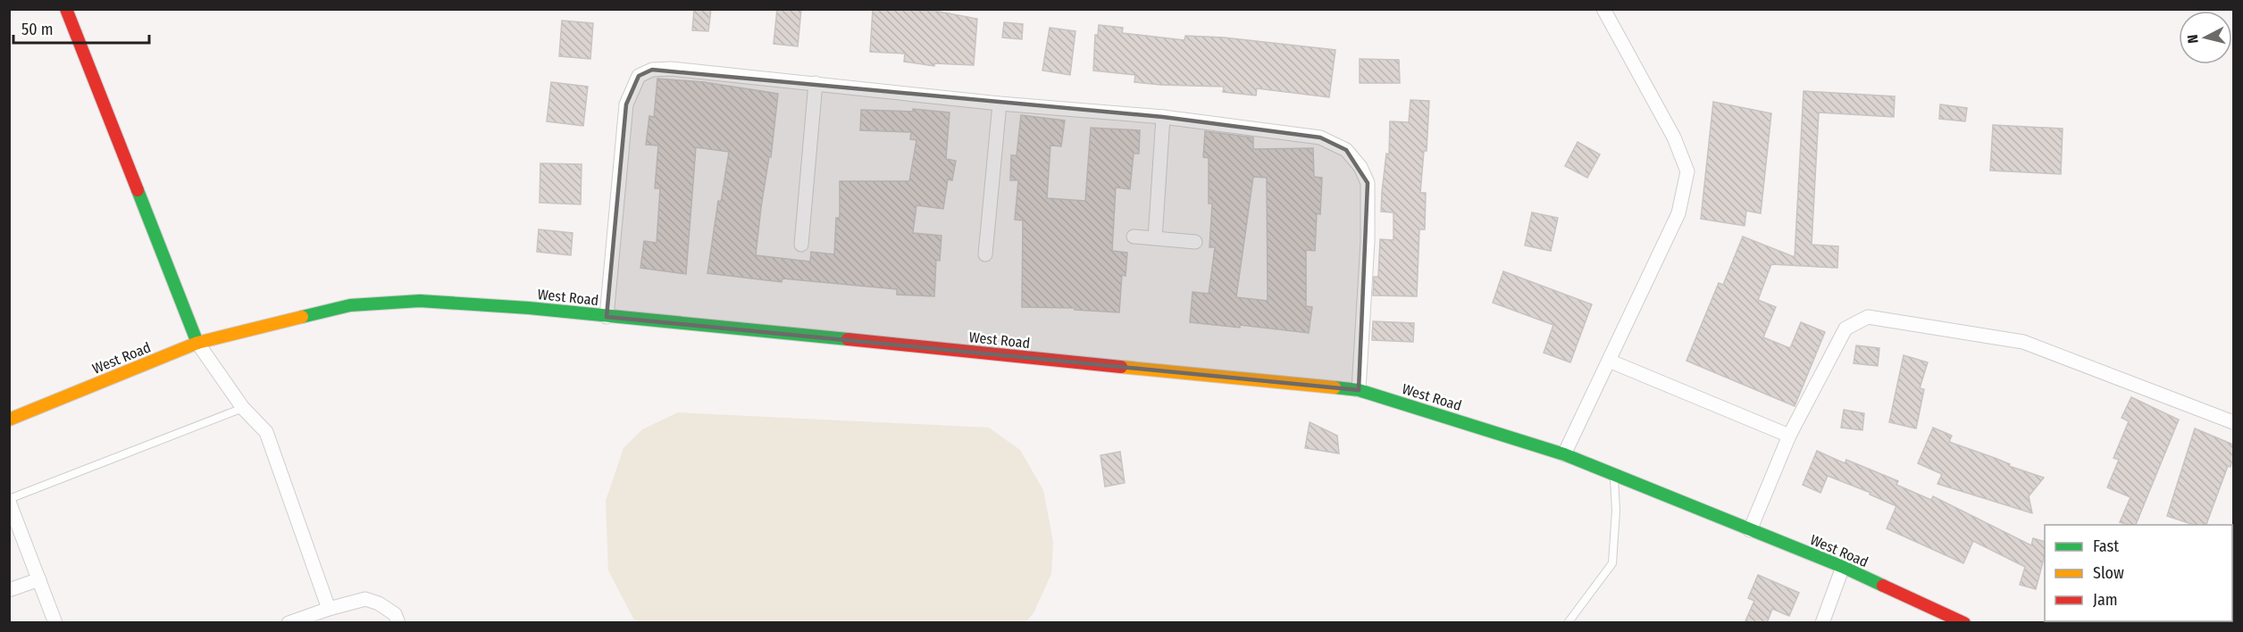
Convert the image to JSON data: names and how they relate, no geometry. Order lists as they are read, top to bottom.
{
  "streets": {
    "street": ["West Road"]
  },
  "legend": ["Fast", "Slow", "Jam"],
  "scale_bar": "50 m",
  "north": "left"
}
